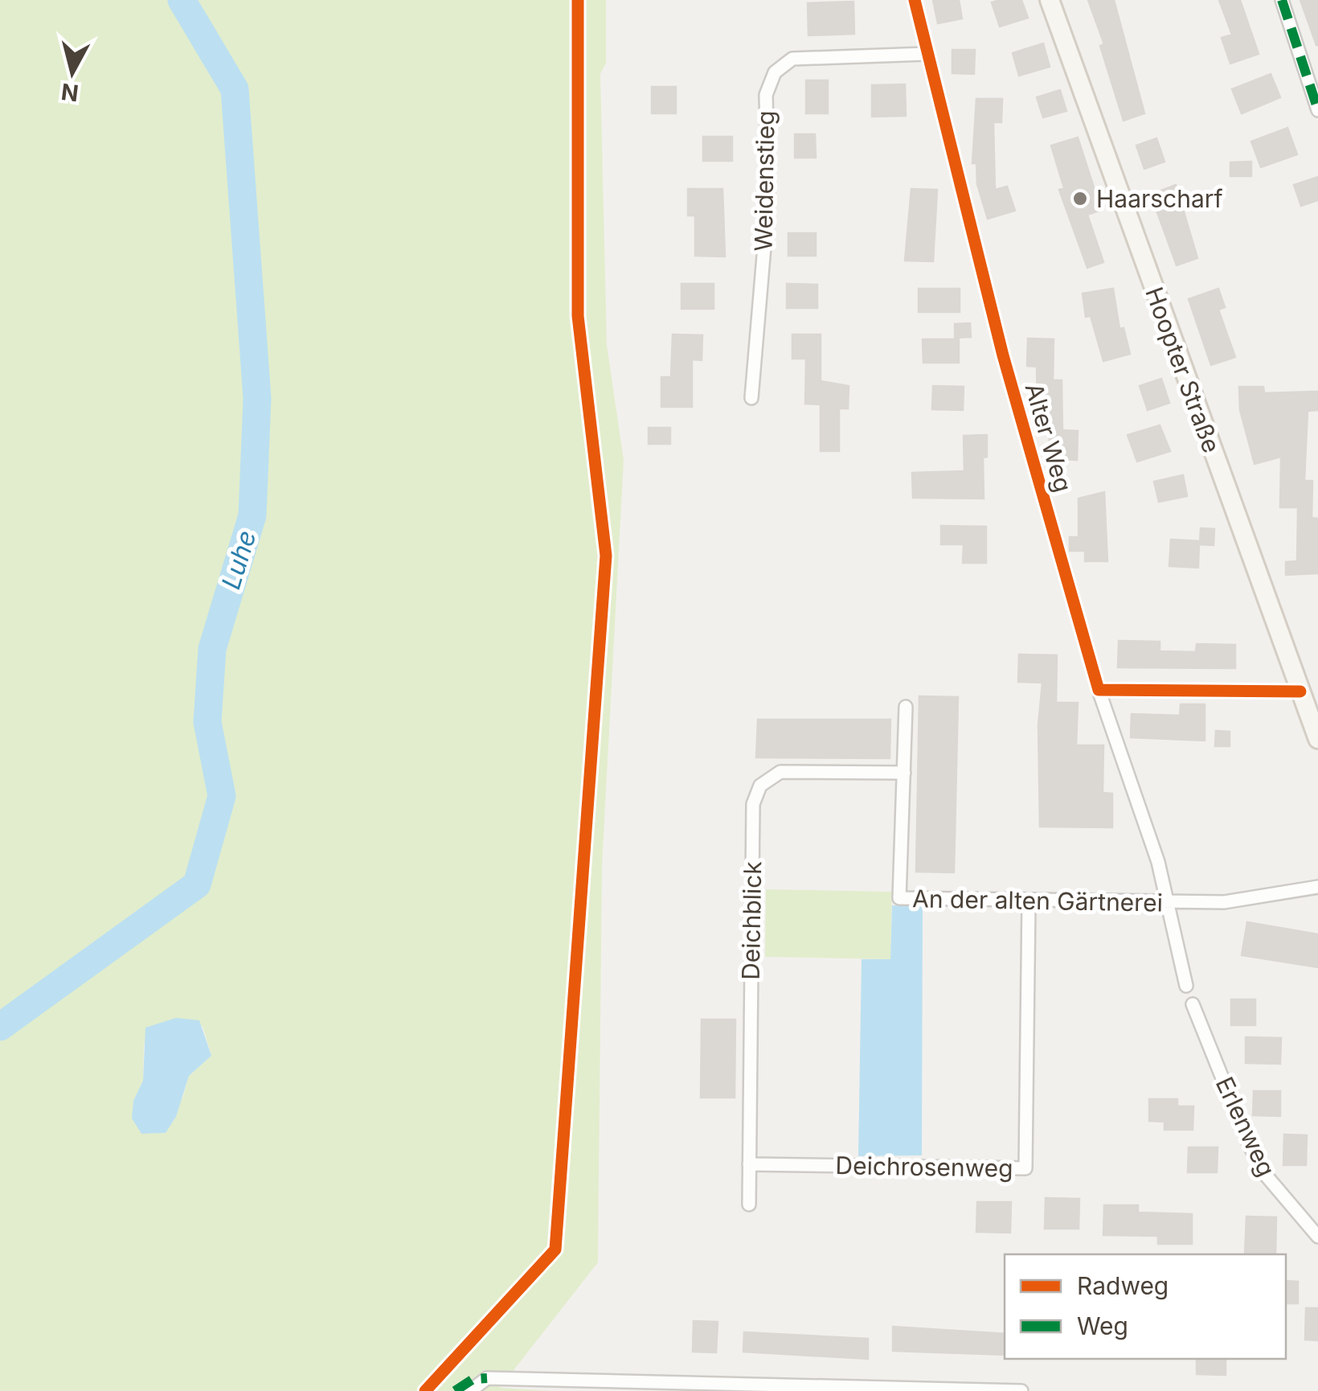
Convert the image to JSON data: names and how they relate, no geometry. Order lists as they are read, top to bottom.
{
  "streets": {
    "street": [
      "Weidenstieg",
      "Hoopter Straße",
      "Alter Weg",
      "An der alten Gärtnerei",
      "Deichblick",
      "Erlenweg",
      "Deichrosenweg"
    ]
  },
  "crossings": [
    ["Weidenstieg", "Alter Weg"],
    ["Alter Weg", "An der alten Gärtnerei"],
    ["An der alten Gärtnerei", "Deichblick"],
    ["An der alten Gärtnerei", "Deichrosenweg"],
    ["Deichblick", "Deichrosenweg"]
  ],
  "water": ["Luhe"],
  "places": ["Haarscharf"],
  "legend": ["Radweg", "Weg"],
  "north": "bottom"
}
